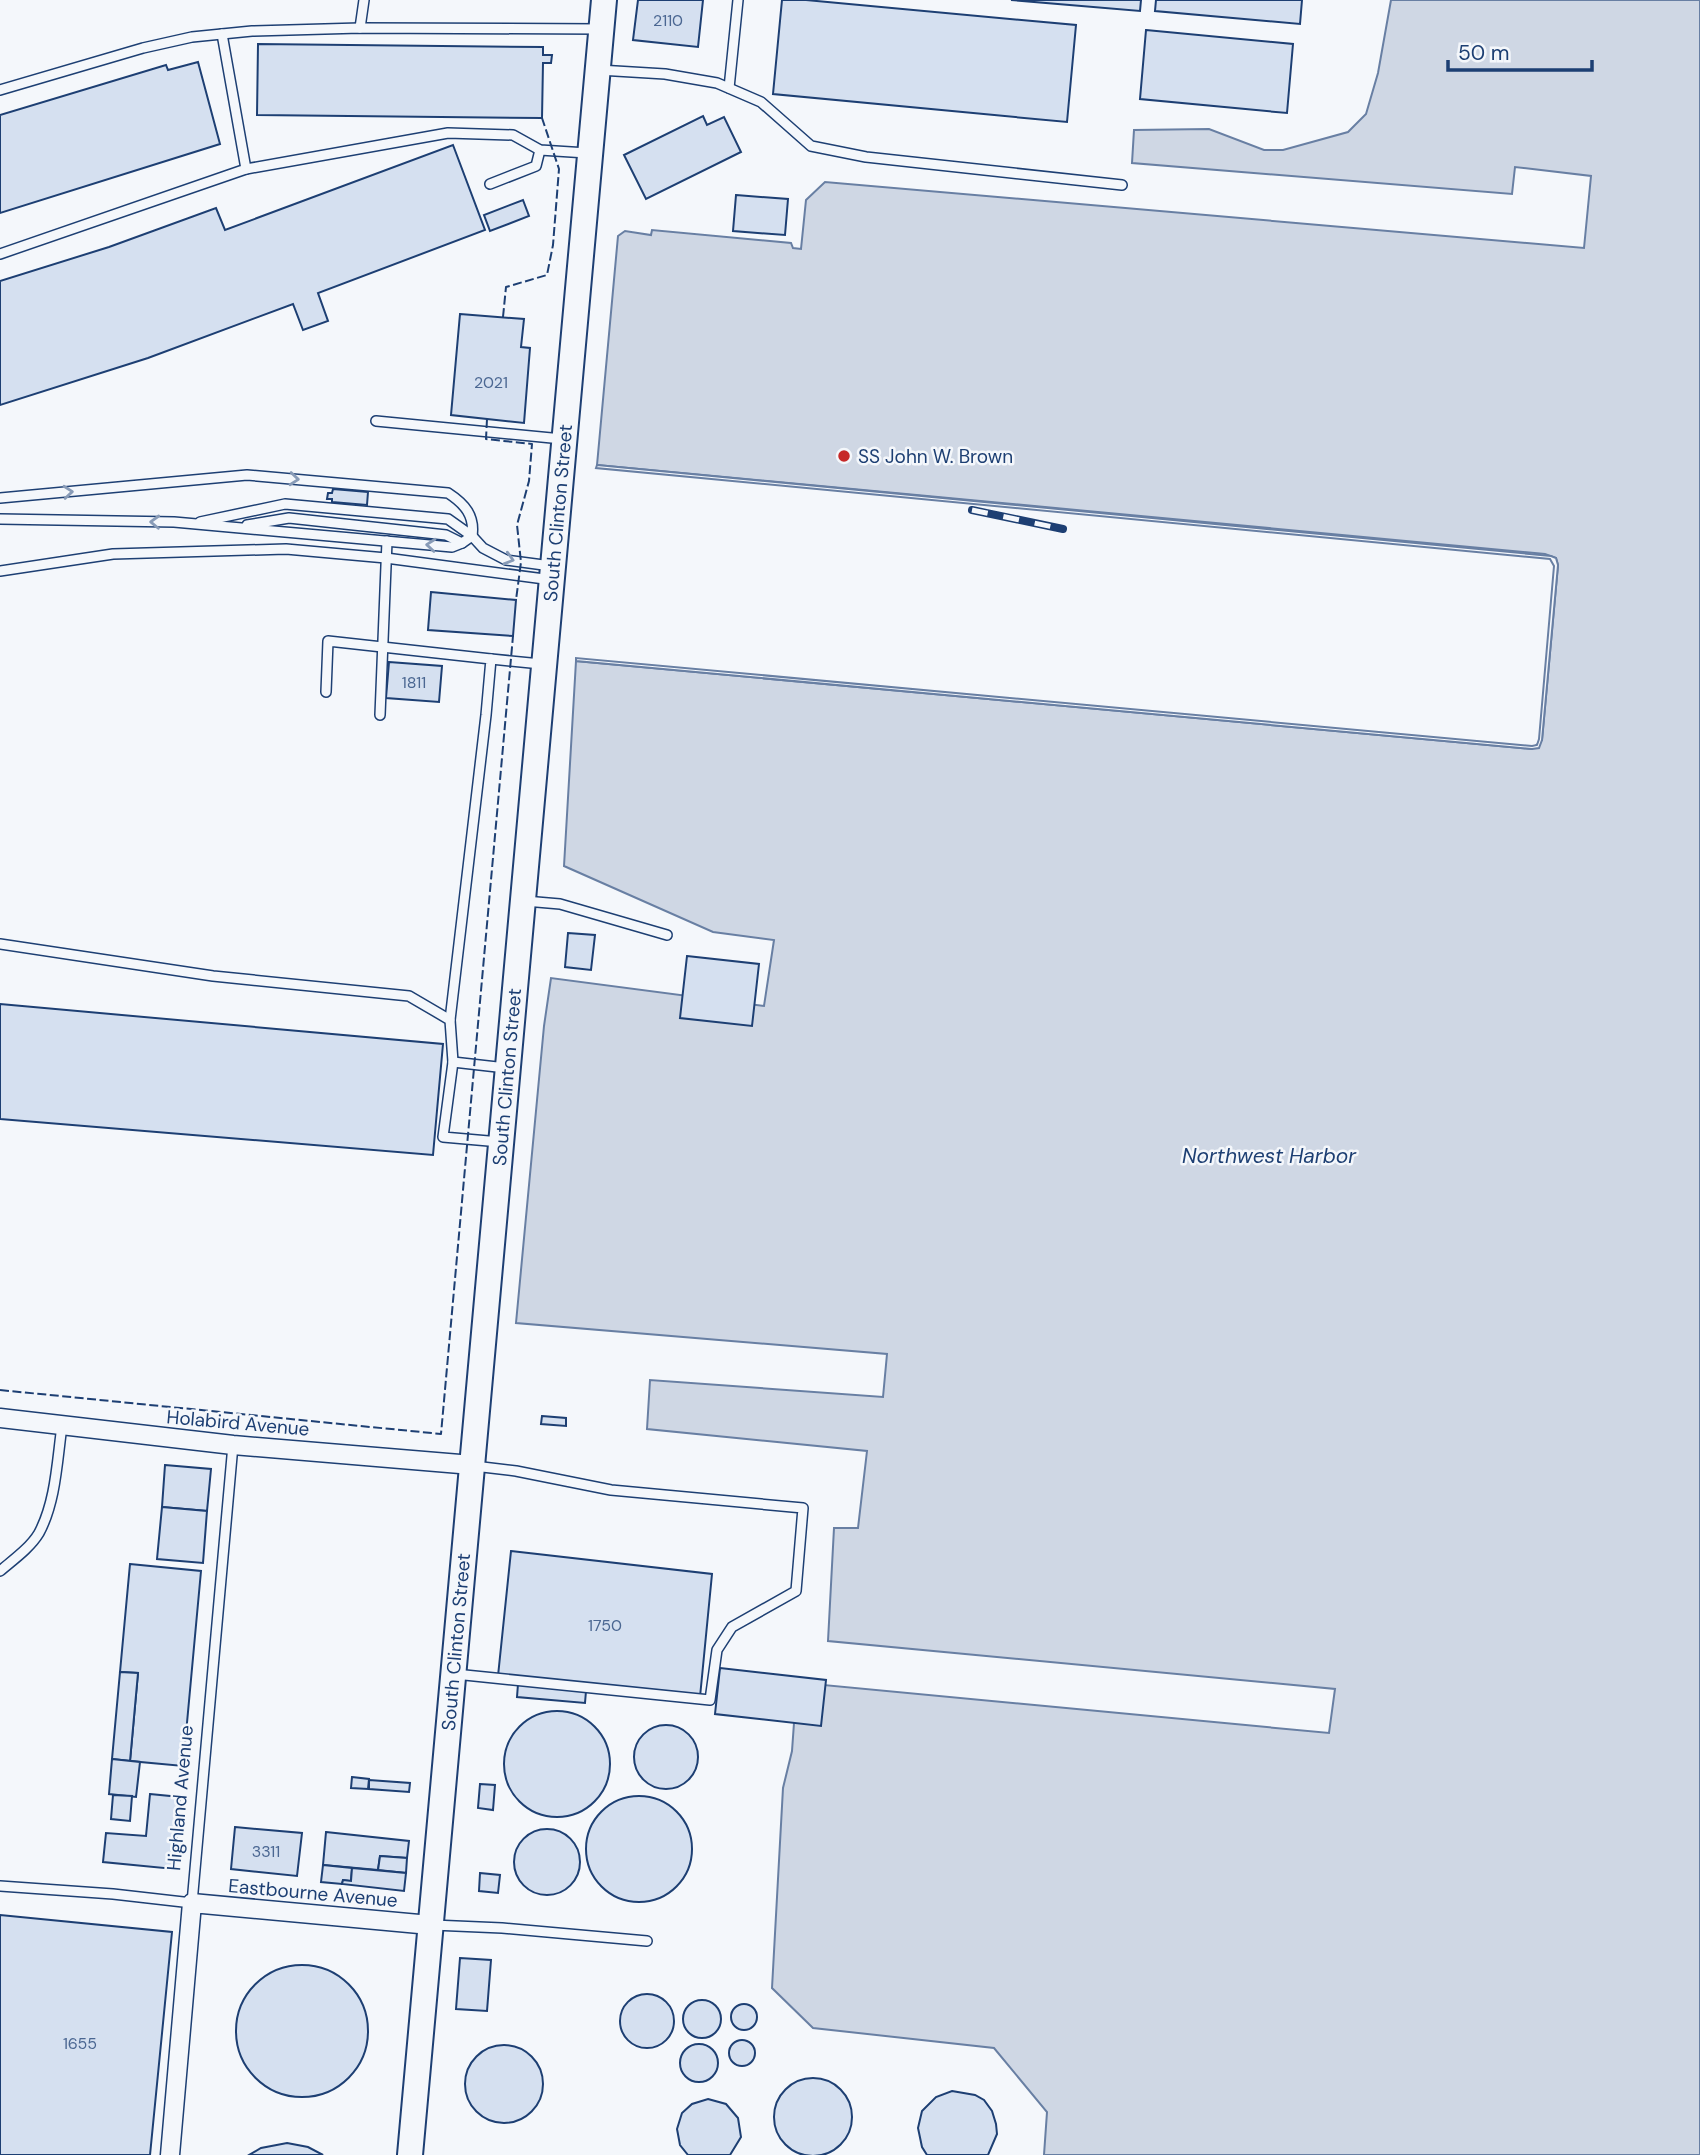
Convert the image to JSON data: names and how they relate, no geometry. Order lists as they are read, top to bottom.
{
  "streets": {
    "main road": ["South Clinton Street"],
    "street": ["Holabird Avenue", "Highland Avenue", "Eastbourne Avenue"]
  },
  "crossings": [
    ["South Clinton Street", "Holabird Avenue"],
    ["South Clinton Street", "Eastbourne Avenue"],
    ["Holabird Avenue", "Highland Avenue"],
    ["Highland Avenue", "Eastbourne Avenue"]
  ],
  "water": ["Northwest Harbor"],
  "places": ["SS John W. Brown"],
  "house_numbers": [
    "2110",
    "2021",
    "1811",
    "1750",
    "3311",
    "1655"
  ],
  "scale_bar": "50 m"
}
